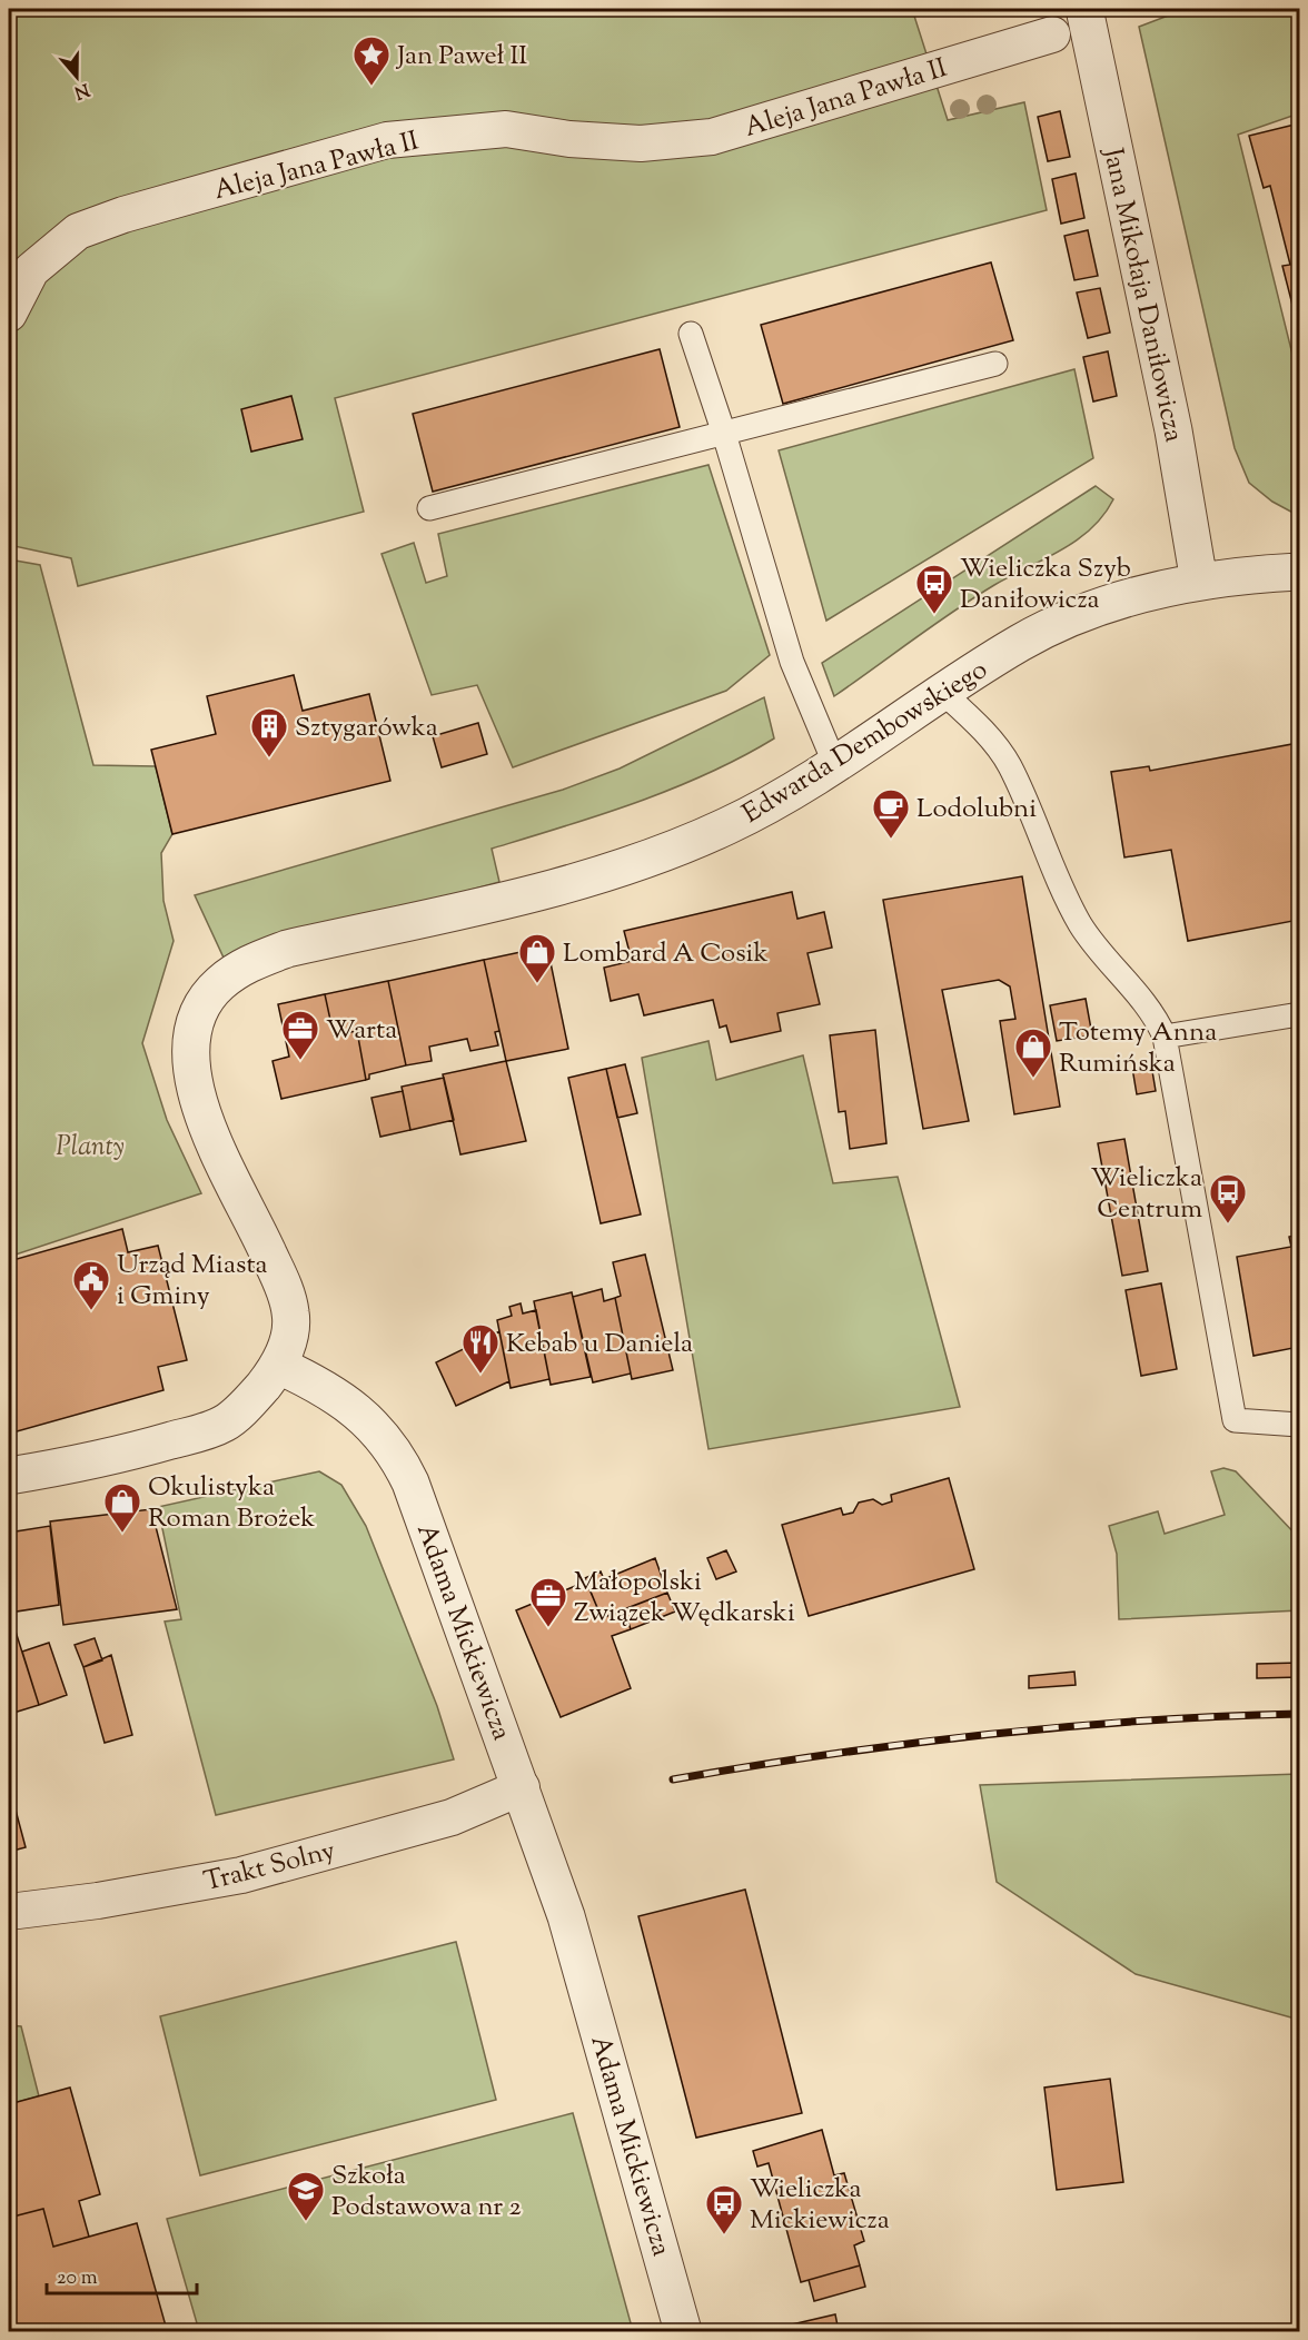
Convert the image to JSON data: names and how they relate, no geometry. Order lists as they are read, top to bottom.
{
  "streets": {
    "street": [
      "Aleja Jana Pawła II",
      "Jana Mikołaja Daniłowicza",
      "Edwarda Dembowskiego",
      "Adama Mickiewicza",
      "Trakt Solny"
    ]
  },
  "crossings": [
    ["Jana Mikołaja Daniłowicza", "Edwarda Dembowskiego"],
    ["Edwarda Dembowskiego", "Adama Mickiewicza"],
    ["Adama Mickiewicza", "Trakt Solny"]
  ],
  "parks": ["Planty"],
  "places": {
    "place": ["Jan Paweł II"],
    "bus stop": ["Wieliczka Szyb Daniłowicza", "Wieliczka Centrum", "Wieliczka Mickiewicza"],
    "building": ["Sztygarówka"],
    "cafe": ["Lodolubni"],
    "shop": ["Lombard A Cosik", "Totemy Anna Rumińska", "Okulistyka Roman Brożek"],
    "office": ["Warta", "Małopolski Związek Wędkarski"],
    "public building": ["Urząd Miasta i Gminy"],
    "restaurant": ["Kebab u Daniela"],
    "school or university": ["Szkoła Podstawowa nr 2"]
  },
  "scale_bar": "20 m",
  "north": "bottom"
}
